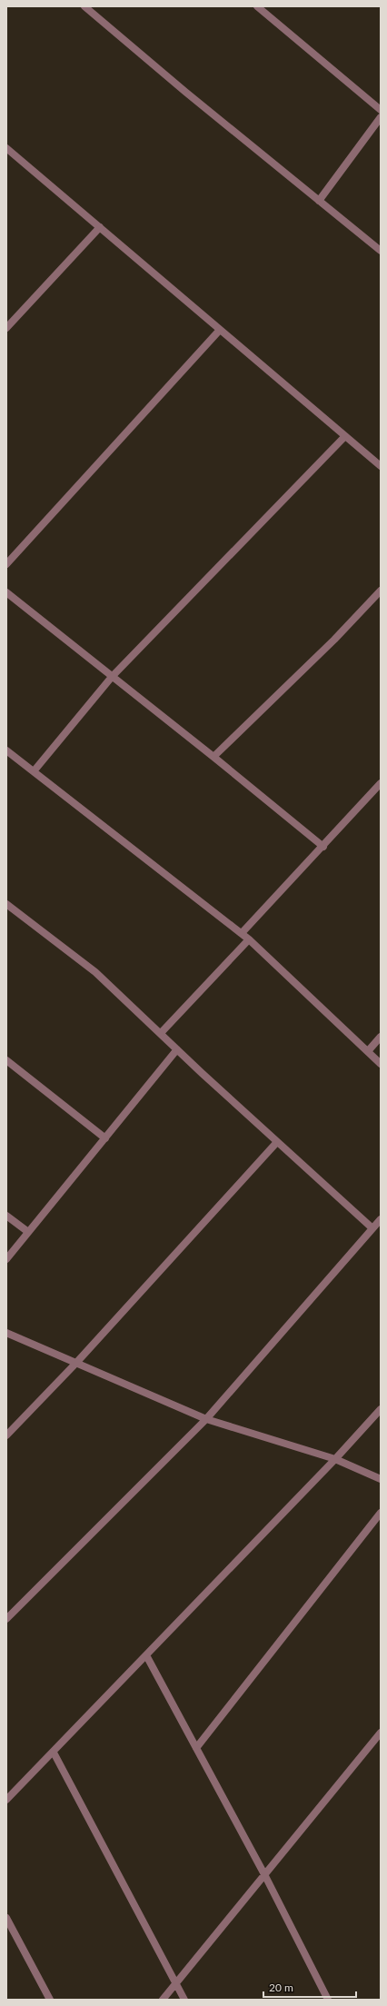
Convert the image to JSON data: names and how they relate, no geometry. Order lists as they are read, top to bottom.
{
  "scale_bar": "20 m"
}
